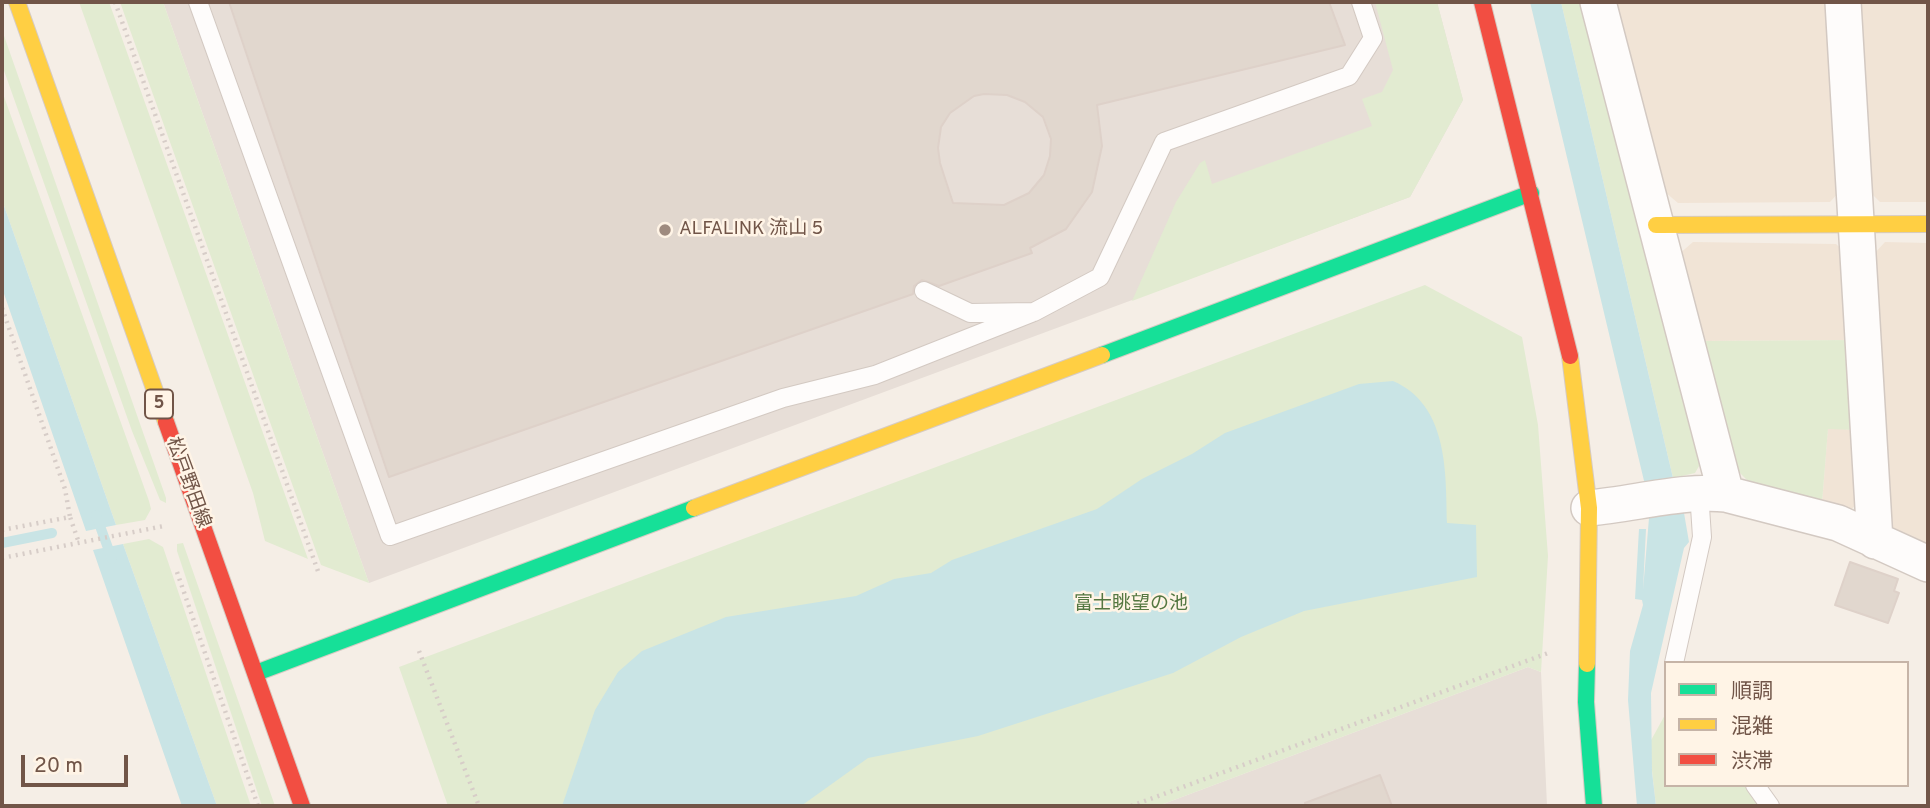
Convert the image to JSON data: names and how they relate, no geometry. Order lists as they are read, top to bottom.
{
  "streets": {
    "street": ["5", "松戸野田線"]
  },
  "parks": ["富士眺望の池"],
  "places": ["ALFALINK 流山 5"],
  "legend": ["順調", "混雑", "渋滞"],
  "scale_bar": "20 m"
}
